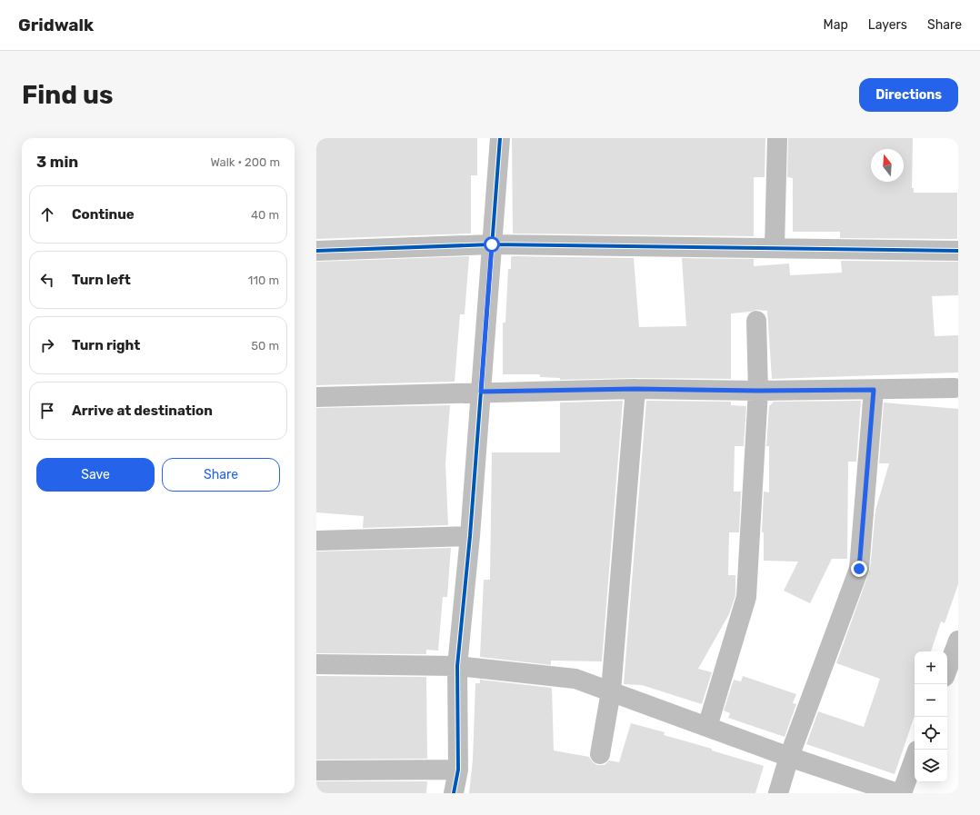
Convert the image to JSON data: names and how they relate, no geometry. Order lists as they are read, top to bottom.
{
  "north": "top",
  "page": {
    "header": "Gridwalk",
    "nav": ["Map", "Layers", "Share"],
    "buttons": [
      "Directions",
      ["Save", "Share"]
    ],
    "title": "Find us",
    "heading": ["3 min", "Walk · 200 m"],
    "list": [
      ["Continue", "40 m"],
      ["Turn left", "110 m"],
      ["Turn right", "50 m"],
      "Arrive at destination"
    ],
    "map_buttons": ["+", "−"]
  }
}
